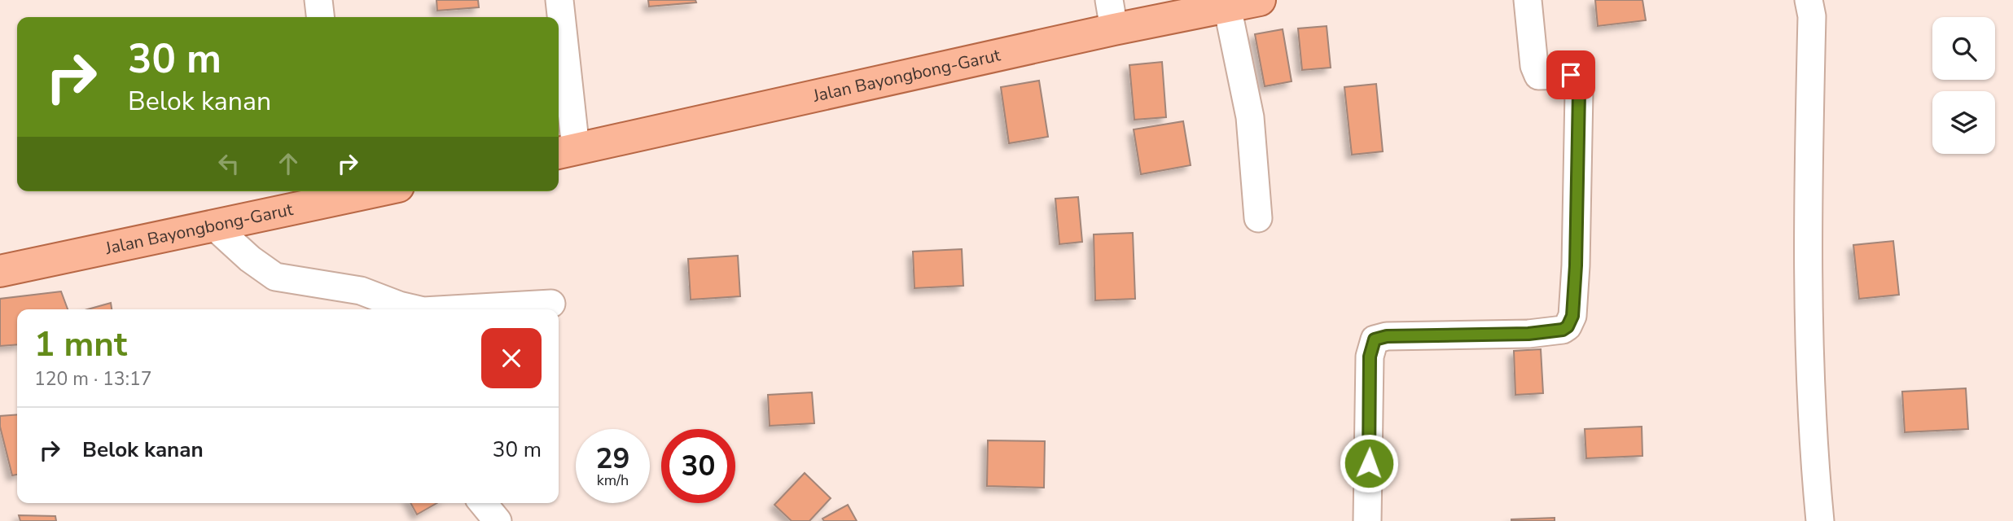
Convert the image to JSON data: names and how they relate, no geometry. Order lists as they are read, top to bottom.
{
  "streets": {
    "main road": ["Jalan Bayongbong-Garut"]
  },
  "page": {
    "turn": ["30 m", "Belok kanan"],
    "heading": ["1 mnt", "120 m · 13:17"],
    "list": [
      {
        "name": "Belok kanan",
        "value": "30 m"
      }
    ],
    "speed": "29 km/h",
    "limit": "30"
  }
}
